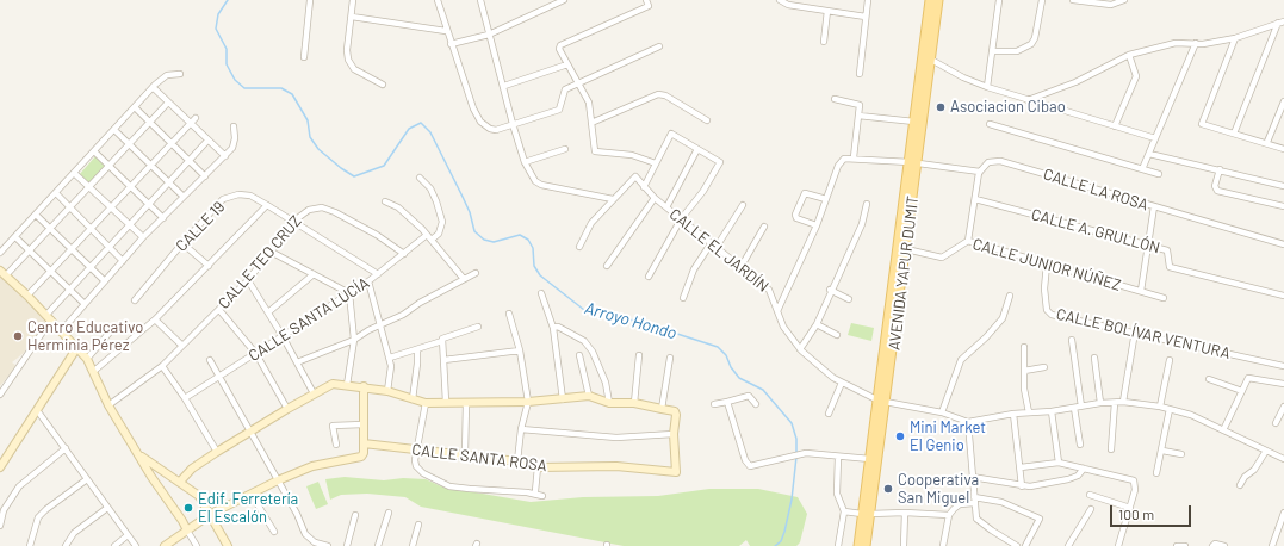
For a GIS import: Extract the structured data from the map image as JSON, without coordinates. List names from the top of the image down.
{
  "streets": {
    "main road": ["AVENIDA YAPUR DUMIT"],
    "street": [
      "CALLE LA ROSA",
      "CALLE 19",
      "CALLE A. GRULLÓN",
      "CALLE EL JARDÍN",
      "CALLE TEO CRUZ",
      "CALLE JUNIOR NÚÑEZ",
      "CALLE SANTA LUCÍA",
      "CALLE BOLÍVAR VENTURA",
      "CALLE SANTA ROSA"
    ]
  },
  "crossings": [
    ["CALLE 19", "CALLE TEO CRUZ"],
    ["CALLE 19", "CALLE SANTA LUCÍA"],
    ["CALLE EL JARDÍN", "AVENIDA YAPUR DUMIT"],
    ["CALLE TEO CRUZ", "CALLE SANTA LUCÍA"],
    ["CALLE JUNIOR NÚÑEZ", "AVENIDA YAPUR DUMIT"],
    ["CALLE JUNIOR NÚÑEZ", "CALLE BOLÍVAR VENTURA"]
  ],
  "water": ["Arroyo Hondo"],
  "places": [
    "Asociacion Cibao",
    "Centro Educativo Herminia Pérez",
    "Mini Market El Genio",
    "Cooperativa San Miguel",
    "Edif. Ferretería El Escalón"
  ],
  "scale_bar": "100 m"
}
